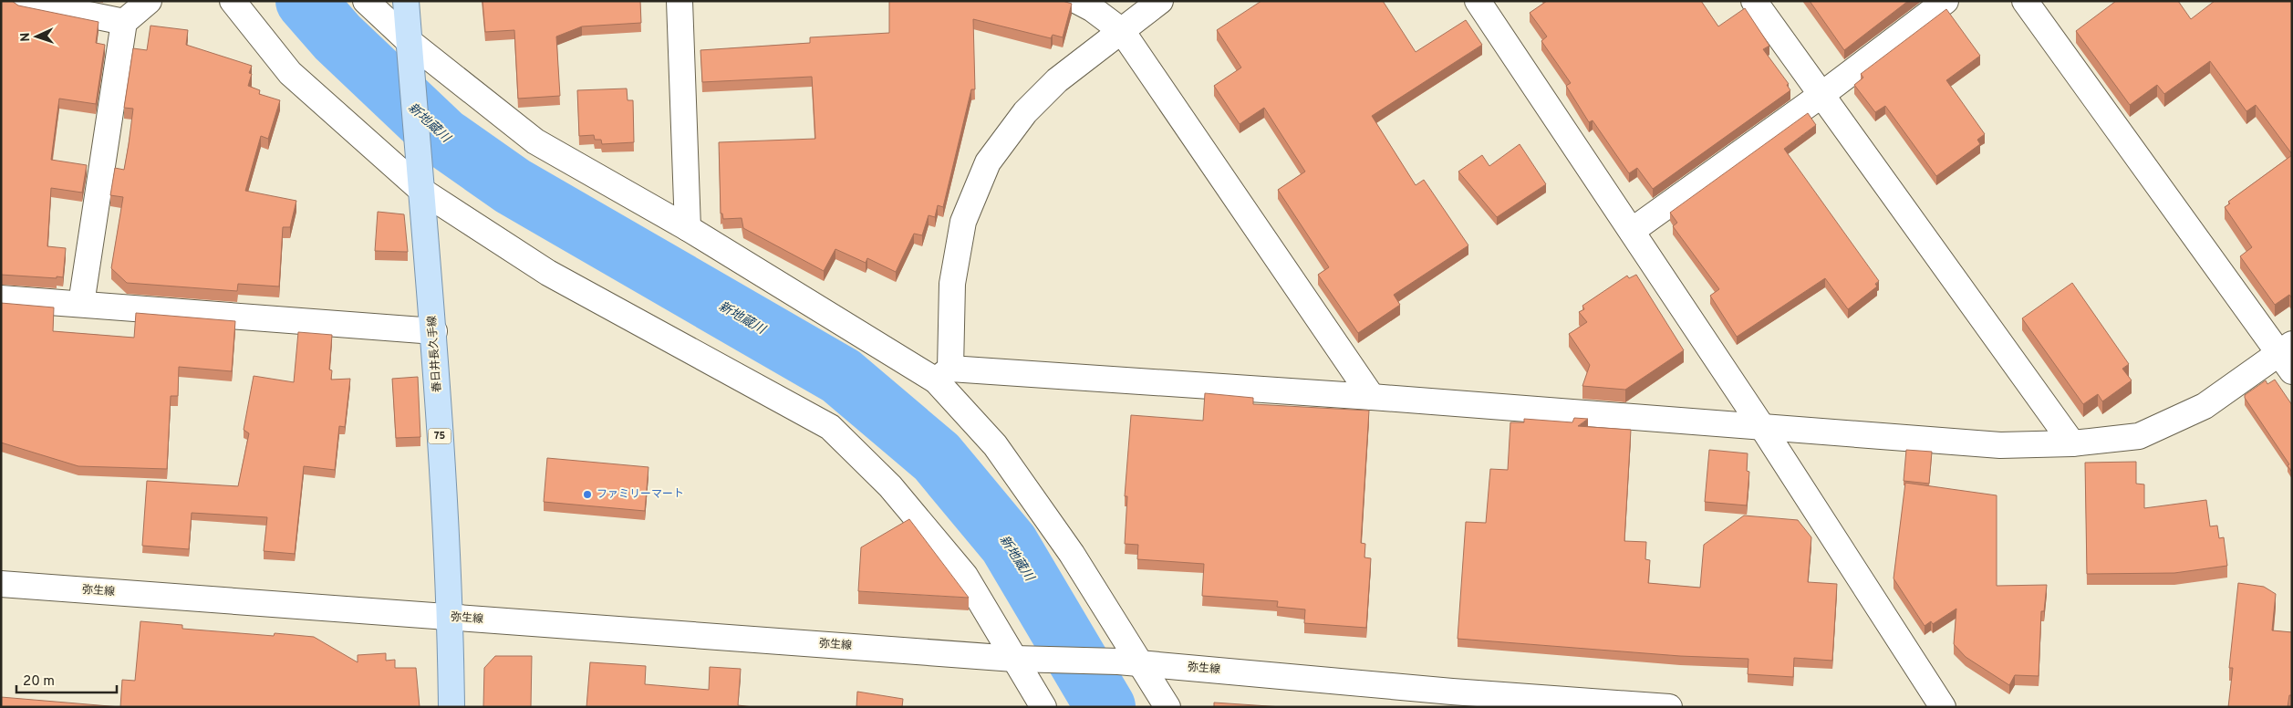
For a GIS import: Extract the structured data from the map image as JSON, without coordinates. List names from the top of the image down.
{
  "streets": {
    "main road": ["春日井長久手線", "75"],
    "street": ["弥生線"]
  },
  "crossings": [
    ["春日井長久手線", "弥生線"]
  ],
  "water": ["新地蔵川"],
  "places": ["ファミリーマート"],
  "scale_bar": "20 m",
  "north": "left"
}
